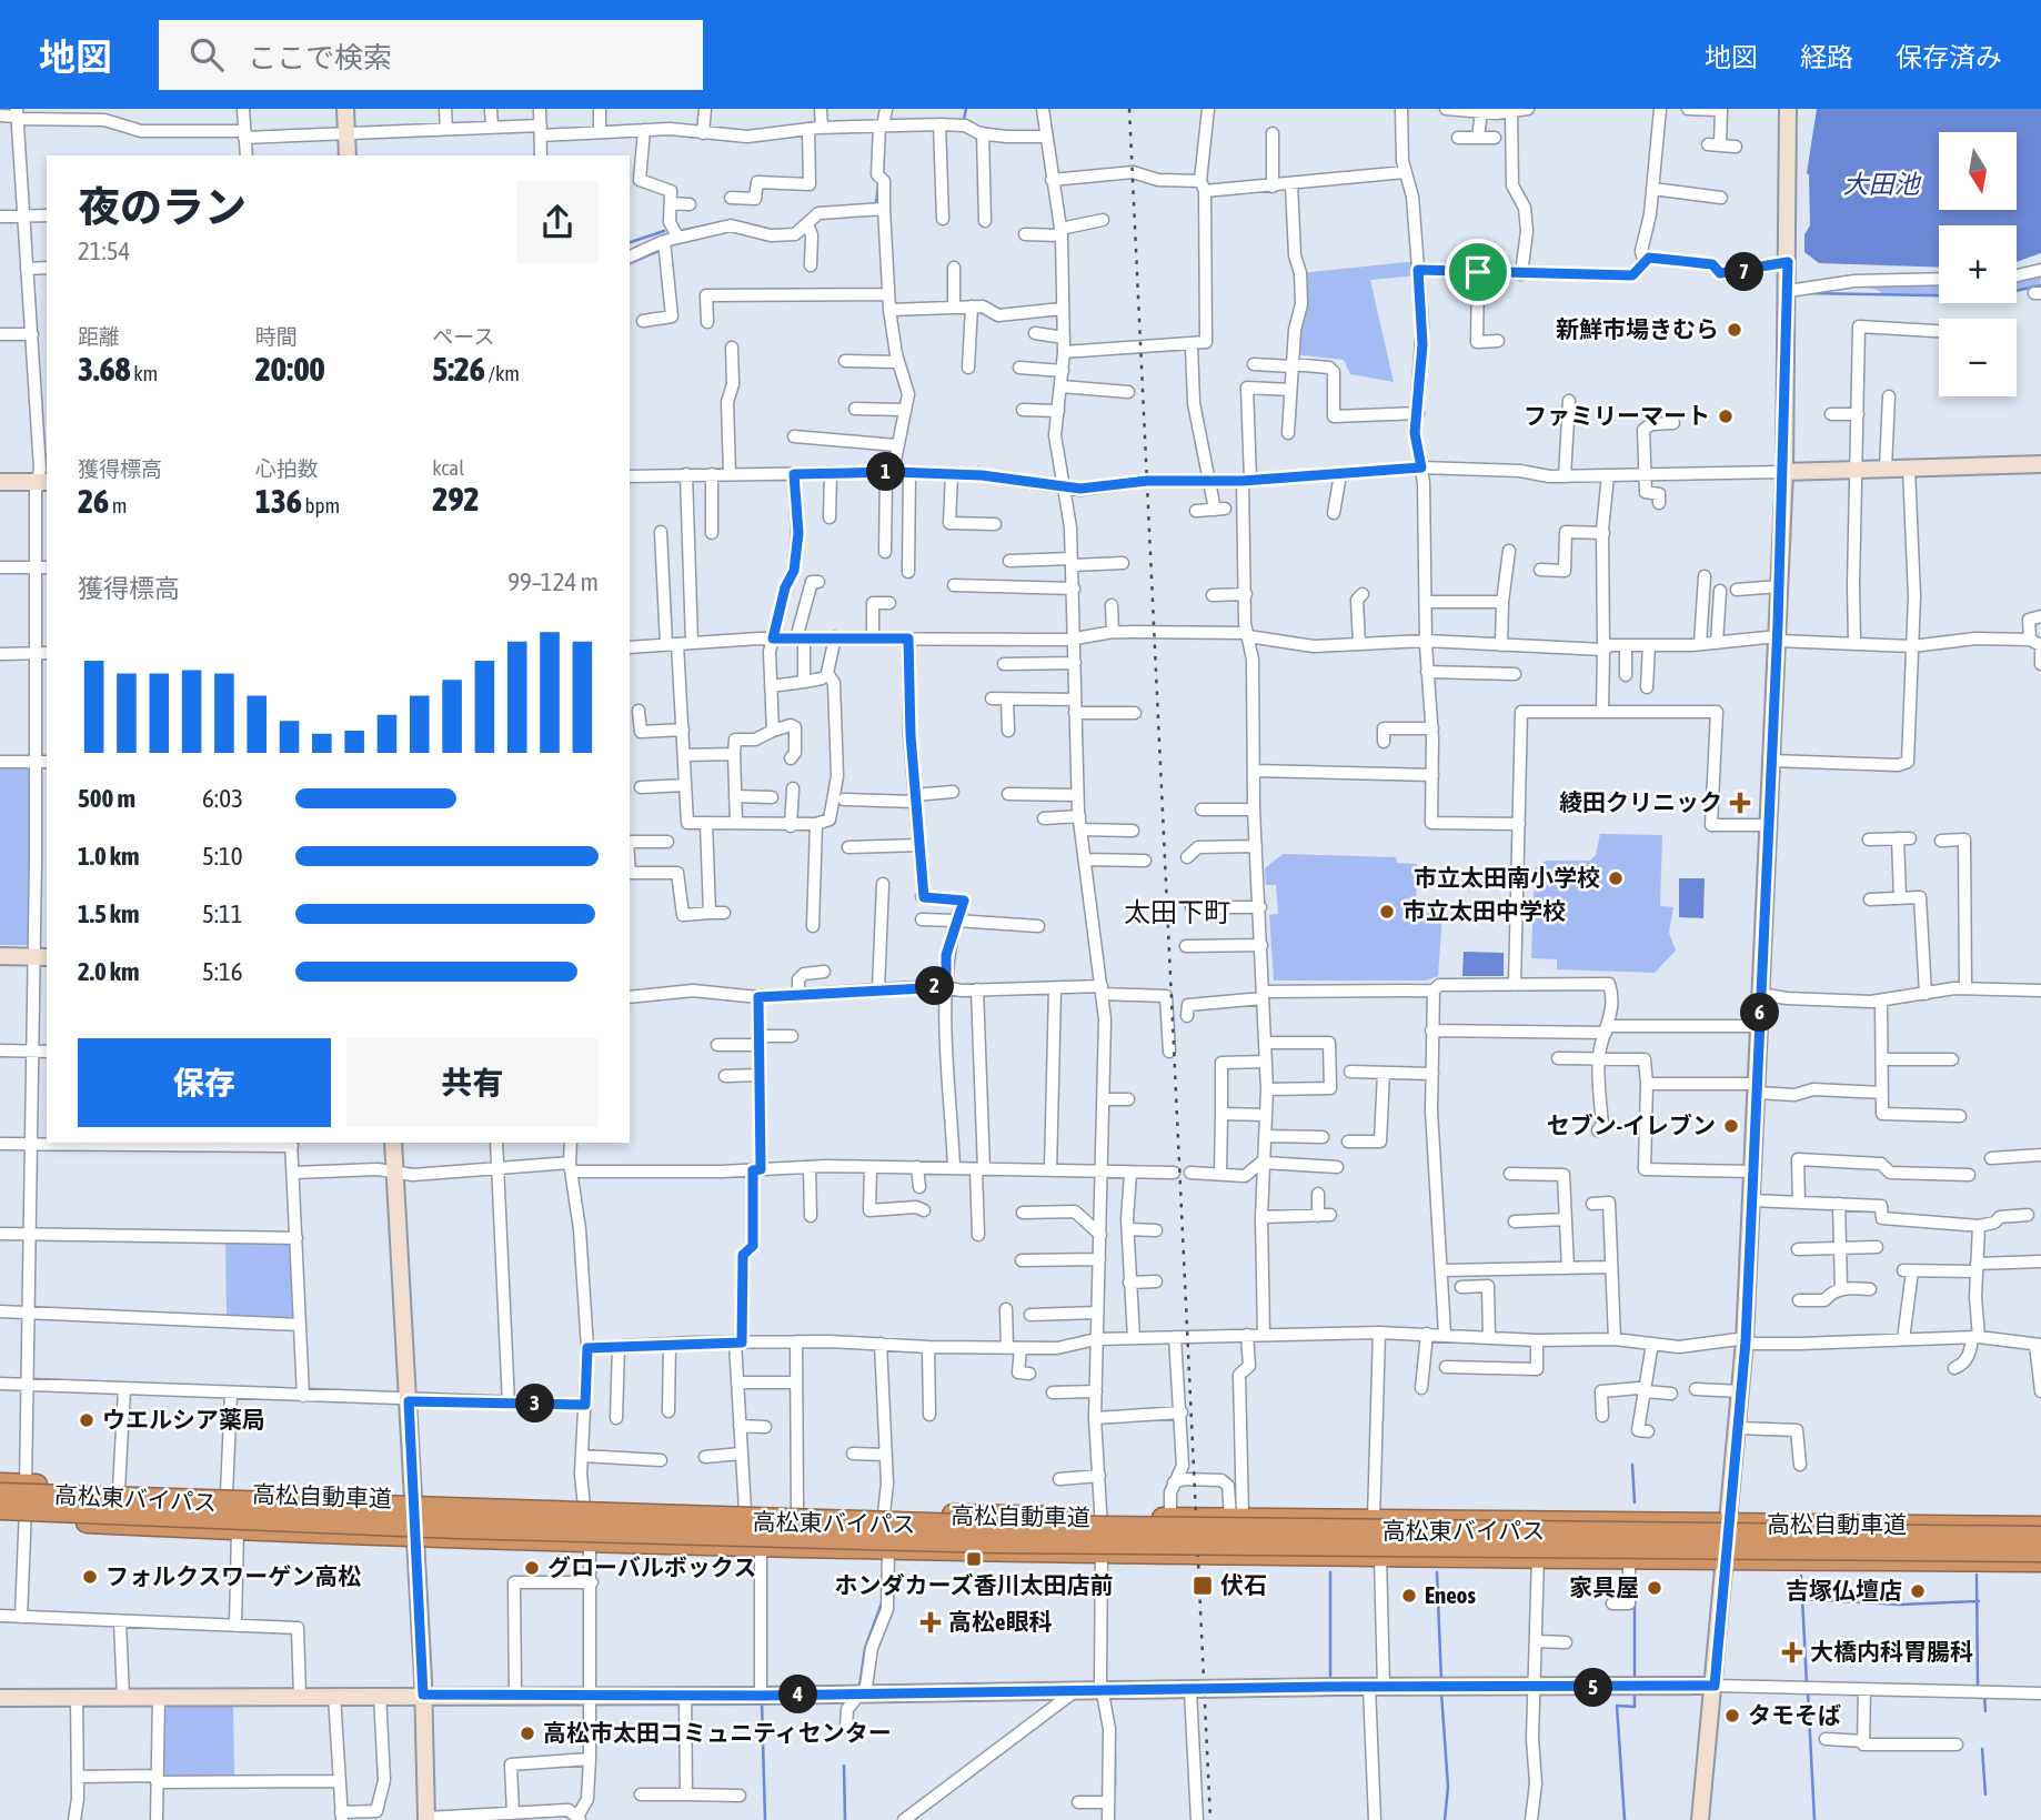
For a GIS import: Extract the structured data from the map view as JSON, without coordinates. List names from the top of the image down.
{
  "streets": {
    "highway": ["高松自動車道", "高松東バイパス"]
  },
  "districts": ["太田下町"],
  "water": ["大田池"],
  "places": {
    "other": [
      "新鮮市場きむら",
      "ファミリーマート",
      "市立太田南小学校",
      "市立太田中学校",
      "セブン-イレブン",
      "ウエルシア薬局",
      "グローバルボックス",
      "フォルクスワーゲン高松",
      "家具屋",
      "吉塚仏壇店",
      "Eneos",
      "タモそば",
      "高松市太田コミュニティセンター"
    ],
    "health": ["綾田クリニック", "高松e眼科", "大橋内科胃腸科"],
    "transit": ["ホンダカーズ香川太田店前", "伏石"]
  },
  "north": "bottom",
  "page": {
    "header": "地図",
    "search": "ここで検索",
    "nav": ["地図", "経路", "保存済み"],
    "map_buttons": ["+", "−"],
    "heading": ["夜のラン", "21:54"],
    "pins": [
      "7",
      "1",
      "2",
      "6",
      "3",
      "5",
      "4"
    ],
    "stats": [
      ["距離", "3.68 km"],
      ["時間", "20:00"],
      ["ペース", "5:26 /km"],
      ["獲得標高", "26 m"],
      ["心拍数", "136 bpm"],
      ["kcal", "292"]
    ],
    "chart": ["獲得標高", "99–124 m"],
    "list": [
      {
        "name": "500 m",
        "note": "6:03"
      },
      {
        "name": "1.0 km",
        "note": "5:10"
      },
      {
        "name": "1.5 km",
        "note": "5:11"
      },
      {
        "name": "2.0 km",
        "note": "5:16"
      }
    ],
    "buttons": ["保存", "共有"]
  }
}
